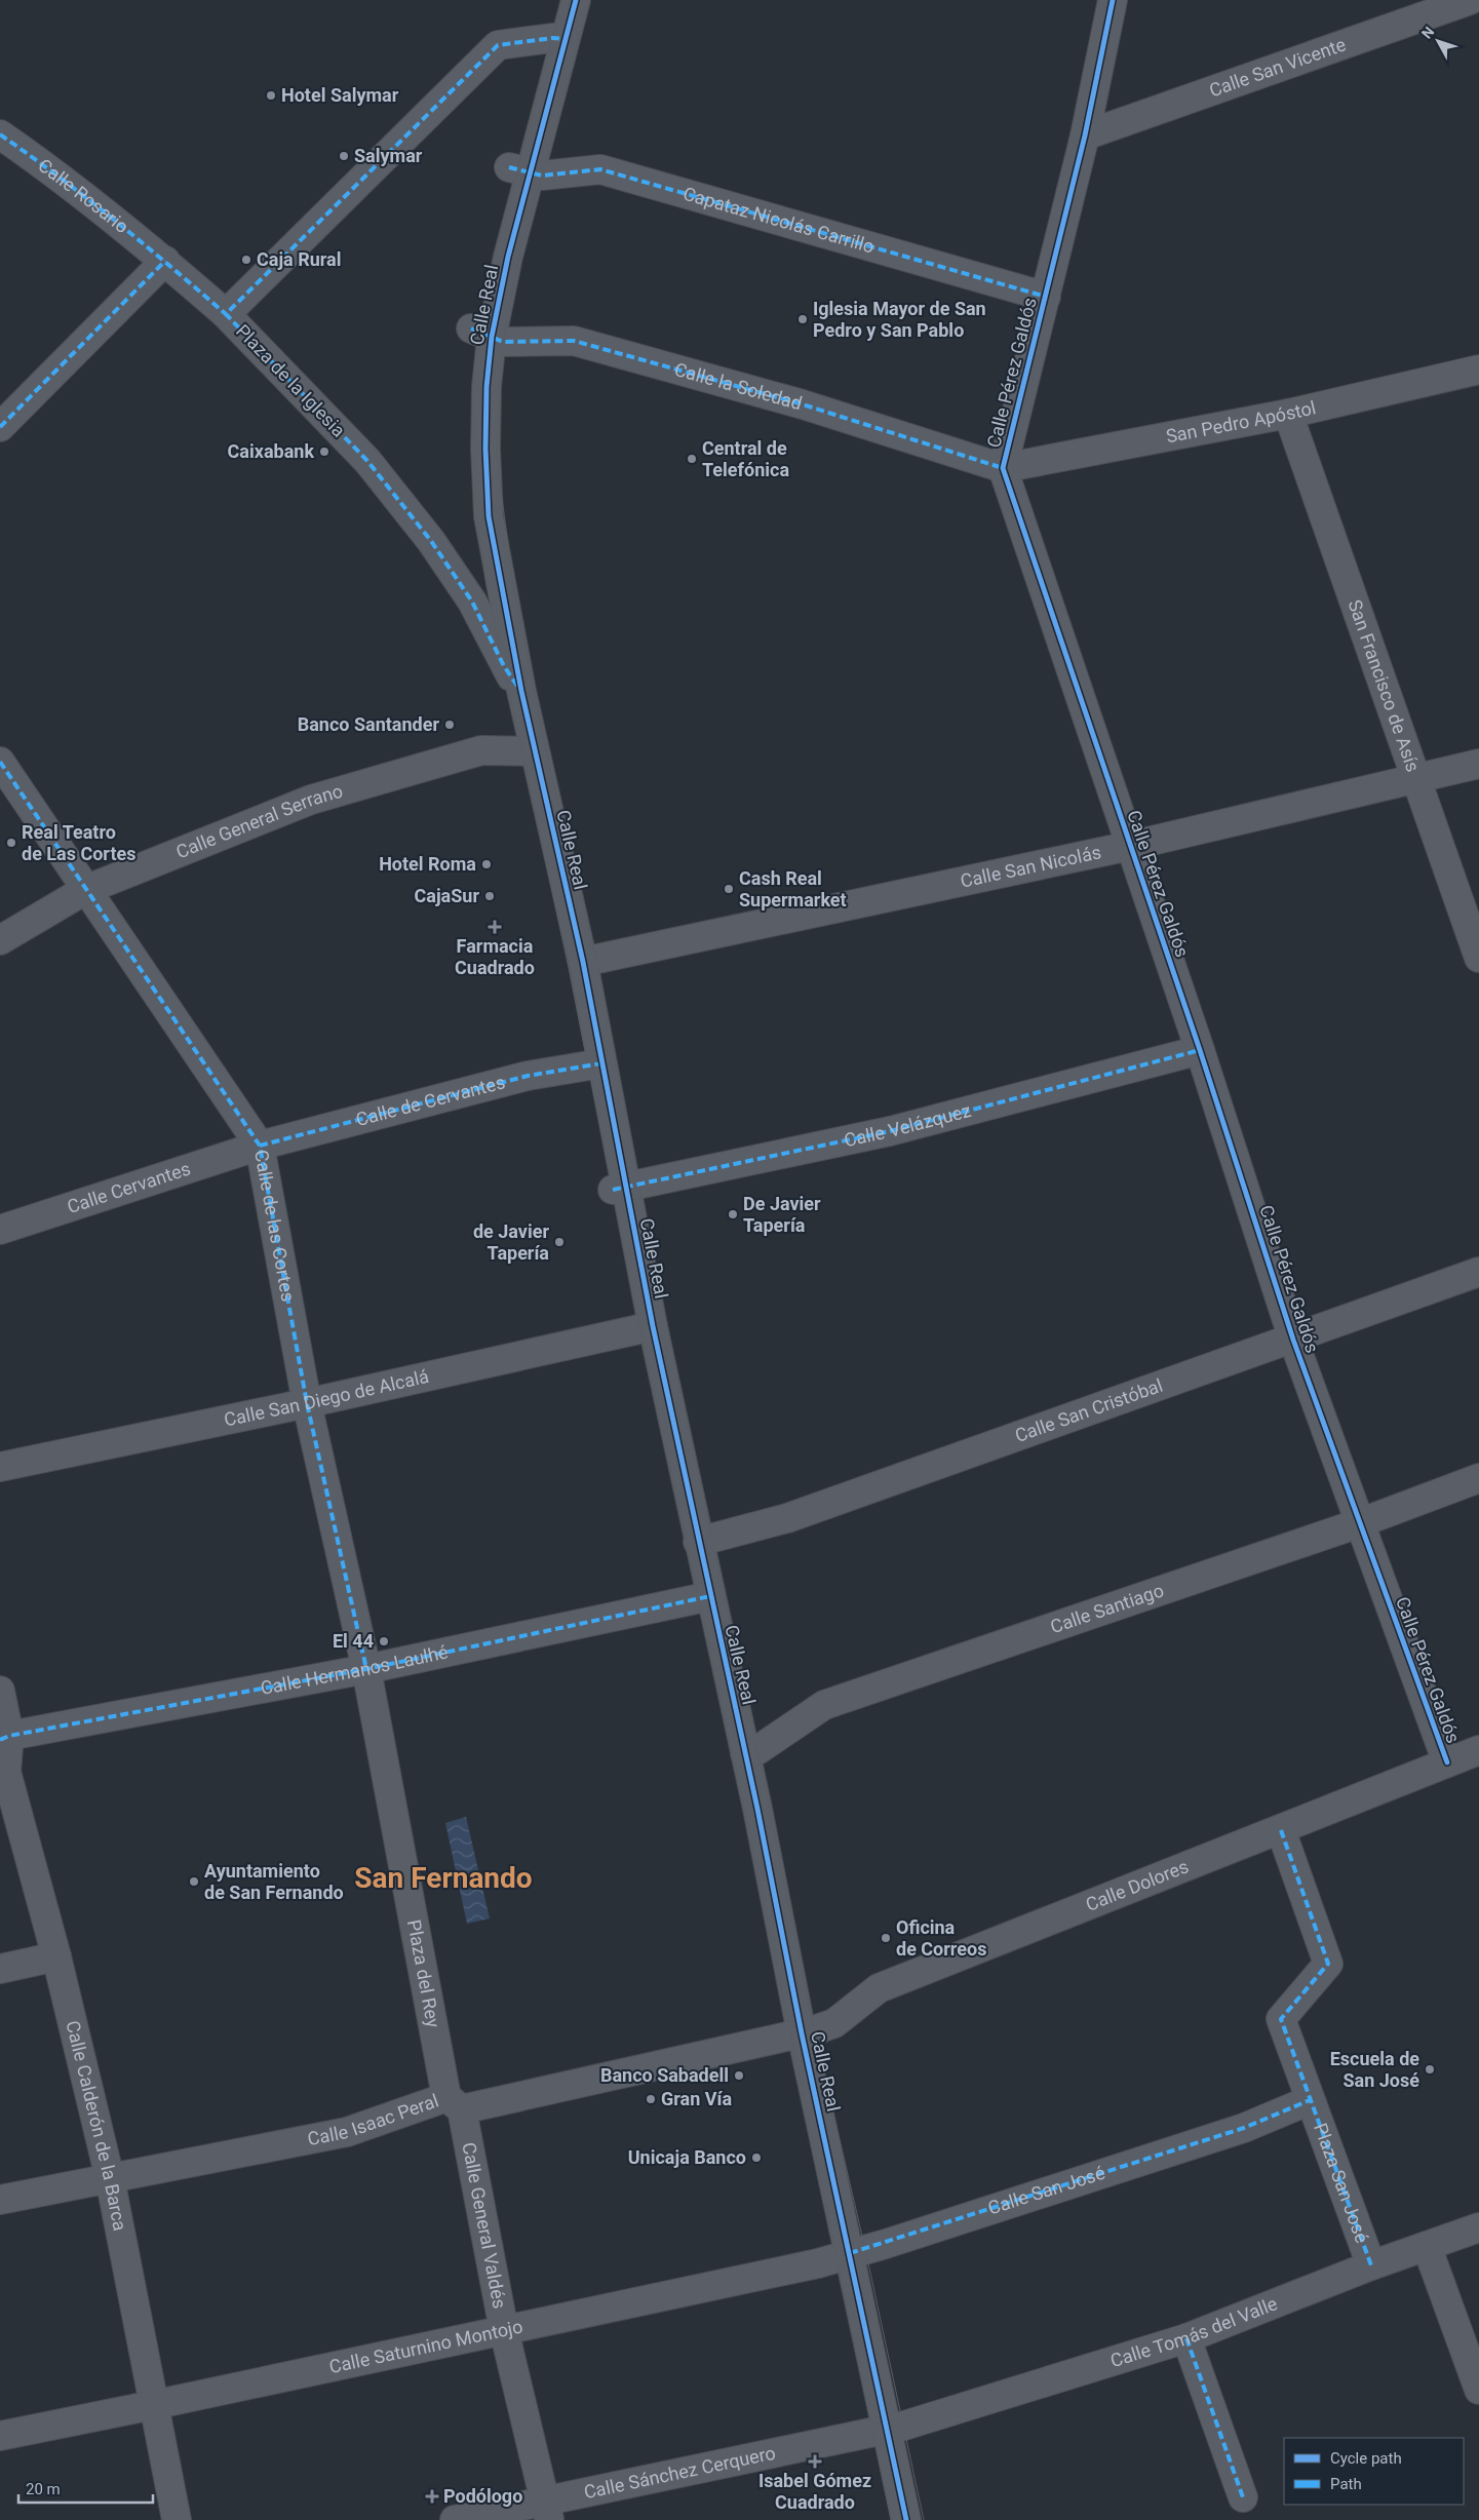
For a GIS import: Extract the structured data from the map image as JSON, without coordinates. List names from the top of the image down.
{
  "streets": {
    "street": [
      "Calle San Vicente",
      "Calle Rosario",
      "Capataz Nicolás Carrillo",
      "Calle Real",
      "Calle Pérez Galdós",
      "Plaza de la Iglesia",
      "Calle la Soledad",
      "San Pedro Apóstol",
      "San Francisco de Asís",
      "Calle General Serrano",
      "Calle San Nicolás",
      "Calle de Cervantes",
      "Calle Velázquez",
      "Calle Cervantes",
      "Calle de las Cortes",
      "Calle San Diego de Alcalá",
      "Calle San Cristóbal",
      "Calle Santiago",
      "Calle Hermanos Laulhé",
      "Calle Dolores",
      "Plaza del Rey",
      "Calle Isaac Peral",
      "Calle Calderón de la Barca",
      "Plaza San José",
      "Calle San José",
      "Calle General Valdés",
      "Calle Tomás del Valle",
      "Calle Saturnino Montojo",
      "Calle Sánchez Cerquero"
    ]
  },
  "crossings": [
    ["Calle San Vicente", "Calle Pérez Galdós"],
    ["Calle Rosario", "Plaza de la Iglesia"],
    ["Capataz Nicolás Carrillo", "Calle Real"],
    ["Capataz Nicolás Carrillo", "Calle Pérez Galdós"],
    ["Calle Real", "Plaza de la Iglesia"],
    ["Calle Real", "Calle la Soledad"],
    ["Calle Real", "Calle General Serrano"],
    ["Calle Real", "Calle San Nicolás"],
    ["Calle Real", "Calle de Cervantes"],
    ["Calle Real", "Calle Velázquez"],
    ["Calle Real", "Calle San Diego de Alcalá"],
    ["Calle Real", "Calle San Cristóbal"],
    ["Calle Real", "Calle Santiago"],
    ["Calle Real", "Calle Hermanos Laulhé"],
    ["Calle Real", "Calle Dolores"],
    ["Calle Real", "Calle Isaac Peral"],
    ["Calle Real", "Calle San José"],
    ["Calle Real", "Calle Tomás del Valle"],
    ["Calle Real", "Calle Saturnino Montojo"],
    ["Calle Real", "Calle Sánchez Cerquero"],
    ["Calle Pérez Galdós", "Calle la Soledad"],
    ["Calle Pérez Galdós", "San Pedro Apóstol"],
    ["Calle Pérez Galdós", "Calle San Nicolás"],
    ["Calle Pérez Galdós", "Calle Velázquez"],
    ["Calle Pérez Galdós", "Calle San Cristóbal"],
    ["Calle Pérez Galdós", "Calle Santiago"],
    ["Calle Pérez Galdós", "Calle Dolores"],
    ["Calle la Soledad", "San Pedro Apóstol"],
    ["San Pedro Apóstol", "San Francisco de Asís"],
    ["San Francisco de Asís", "Calle San Nicolás"],
    ["Calle General Serrano", "Calle de las Cortes"],
    ["Calle de Cervantes", "Calle Cervantes"],
    ["Calle de Cervantes", "Calle de las Cortes"],
    ["Calle Cervantes", "Calle de las Cortes"],
    ["Calle de las Cortes", "Calle San Diego de Alcalá"],
    ["Calle de las Cortes", "Calle Hermanos Laulhé"],
    ["Calle de las Cortes", "Plaza del Rey"],
    ["Calle Hermanos Laulhé", "Plaza del Rey"],
    ["Calle Hermanos Laulhé", "Calle Calderón de la Barca"],
    ["Calle Dolores", "Calle Isaac Peral"],
    ["Calle Dolores", "Plaza San José"],
    ["Plaza del Rey", "Calle Isaac Peral"],
    ["Plaza del Rey", "Calle General Valdés"],
    ["Calle Isaac Peral", "Calle Calderón de la Barca"],
    ["Calle Isaac Peral", "Calle General Valdés"],
    ["Calle Calderón de la Barca", "Calle Saturnino Montojo"],
    ["Plaza San José", "Calle San José"],
    ["Plaza San José", "Calle Tomás del Valle"],
    ["Calle San José", "Calle Saturnino Montojo"],
    ["Calle General Valdés", "Calle Saturnino Montojo"],
    ["Calle General Valdés", "Calle Sánchez Cerquero"],
    ["Calle Tomás del Valle", "Calle Sánchez Cerquero"]
  ],
  "districts": ["San Fernando"],
  "places": {
    "other": [
      "Hotel Salymar",
      "Salymar",
      "Caja Rural",
      "Iglesia Mayor de San Pedro y San Pablo",
      "Caixabank",
      "Central de Telefónica",
      "Banco Santander",
      "Real Teatro de Las Cortes",
      "Hotel Roma",
      "Cash Real Supermarket",
      "CajaSur",
      "De Javier Tapería",
      "de Javier Tapería",
      "El 44",
      "Ayuntamiento de San Fernando",
      "Oficina de Correos",
      "Escuela de San José",
      "Banco Sabadell",
      "Gran Vía",
      "Unicaja Banco"
    ],
    "health": ["Farmacia Cuadrado", "Isabel Gómez Cuadrado", "Podólogo"]
  },
  "legend": ["Cycle path", "Path"],
  "scale_bar": "20 m",
  "north": "top left"
}
